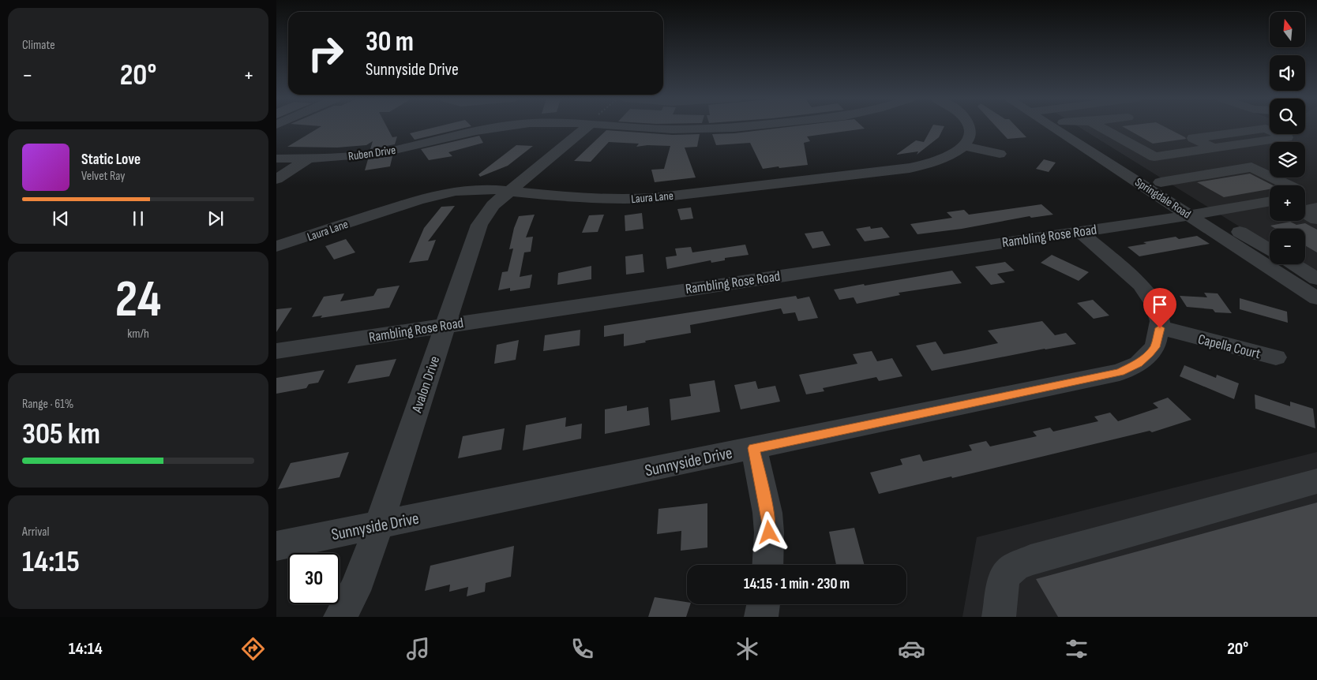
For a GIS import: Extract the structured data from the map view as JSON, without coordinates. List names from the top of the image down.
{
  "streets": {
    "street": [
      "Ruben Drive",
      "Laura Lane",
      "Springdale Road",
      "Rambling Rose Road",
      "Capella Court",
      "Avalon Drive",
      "Sunnyside Drive"
    ]
  },
  "crossings": [
    ["Laura Lane", "Avalon Drive"],
    ["Springdale Road", "Rambling Rose Road"],
    ["Rambling Rose Road", "Avalon Drive"],
    ["Rambling Rose Road", "Sunnyside Drive"],
    ["Capella Court", "Sunnyside Drive"],
    ["Avalon Drive", "Sunnyside Drive"]
  ],
  "north": "top",
  "page": {
    "tile": [
      "Climate",
      ["24", "km/h"],
      ["Range · 61%", "305 km"],
      ["Arrival", "14:15"]
    ],
    "map_buttons": ["+", "−"],
    "turn": ["30 m", "Sunnyside Drive"],
    "heat": ["−", "20°", "+"],
    "song": ["Static Love", "Velvet Ray"],
    "limit": "30",
    "trip": "14:15 · 1 min · 230 m",
    "tabs": ["14:14", "20°"]
  }
}
